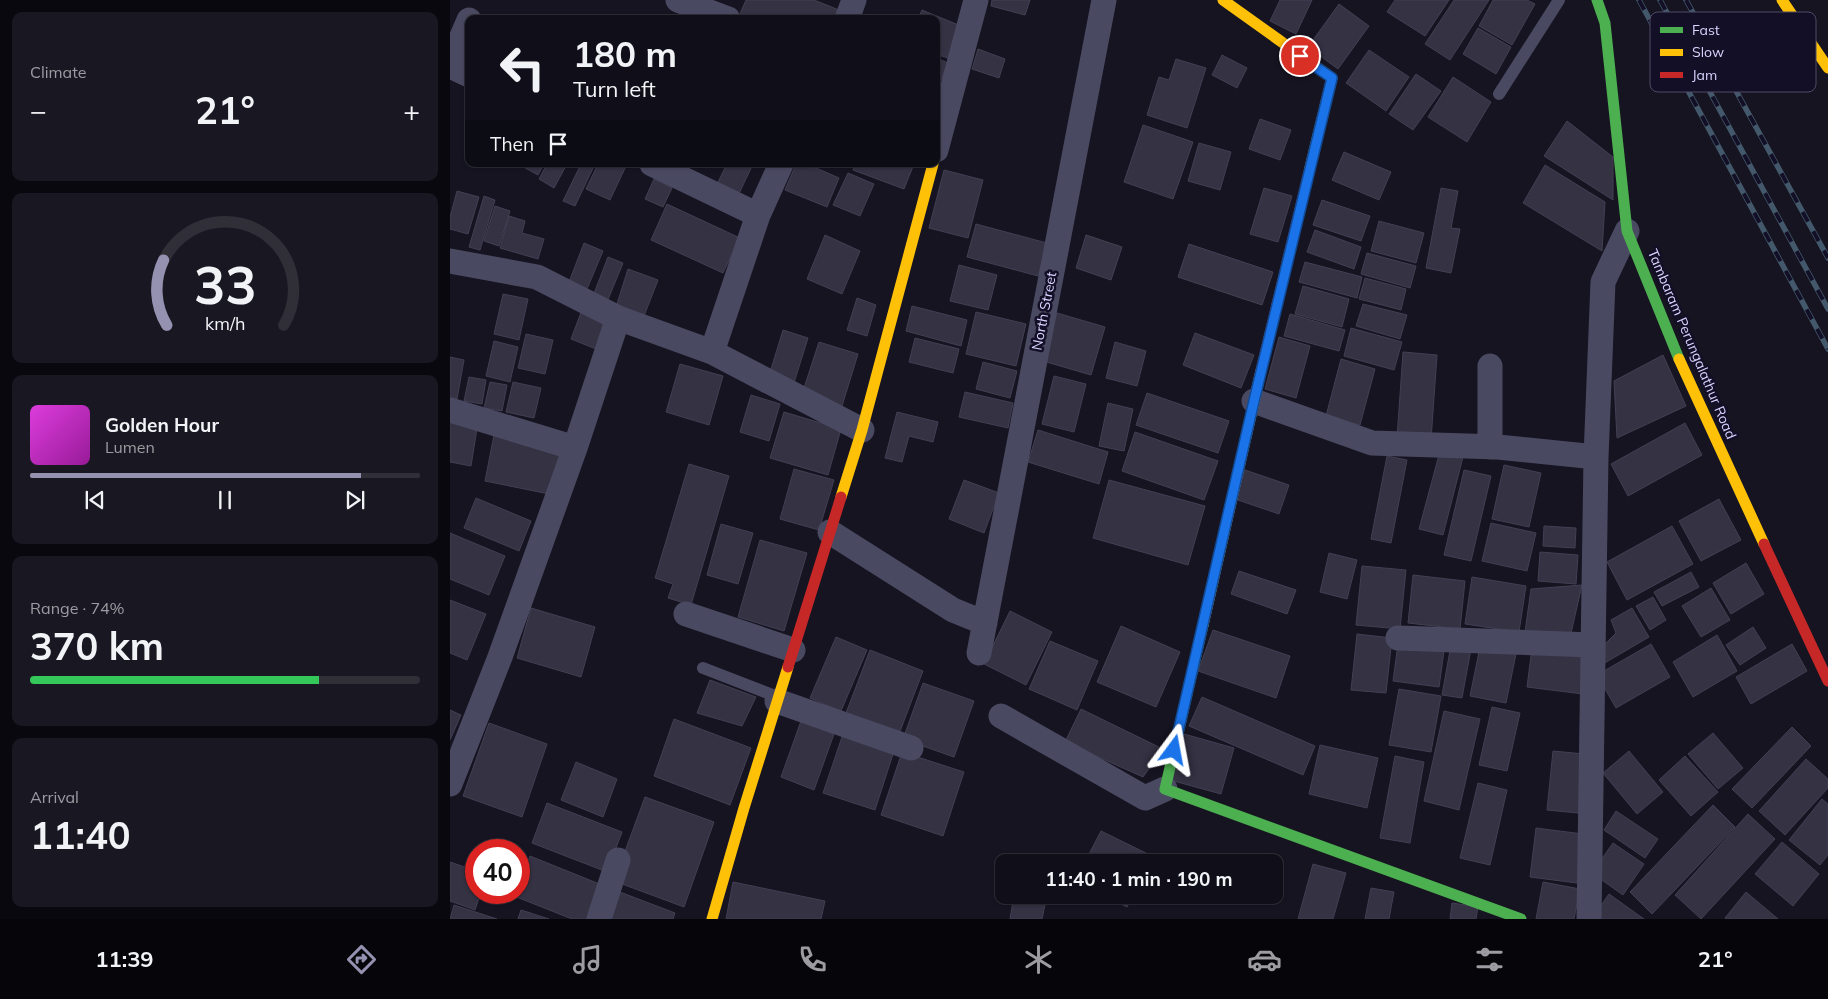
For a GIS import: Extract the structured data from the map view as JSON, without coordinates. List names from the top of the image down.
{
  "streets": {
    "street": ["North Street", "Tambaram Perungalathur Road"]
  },
  "legend": ["Fast", "Slow", "Jam"],
  "page": {
    "tile": [
      "Climate",
      ["Range · 74%", "370 km"],
      ["Arrival", "11:40"]
    ],
    "turn": ["180 m", "Turn left"],
    "heat": ["−", "21°", "+"],
    "then": "Then",
    "song": ["Golden Hour", "Lumen"],
    "limit": "40",
    "trip": "11:40 · 1 min · 190 m",
    "tabs": ["11:39", "21°"],
    "gauge": ["33", "km/h"]
  }
}
